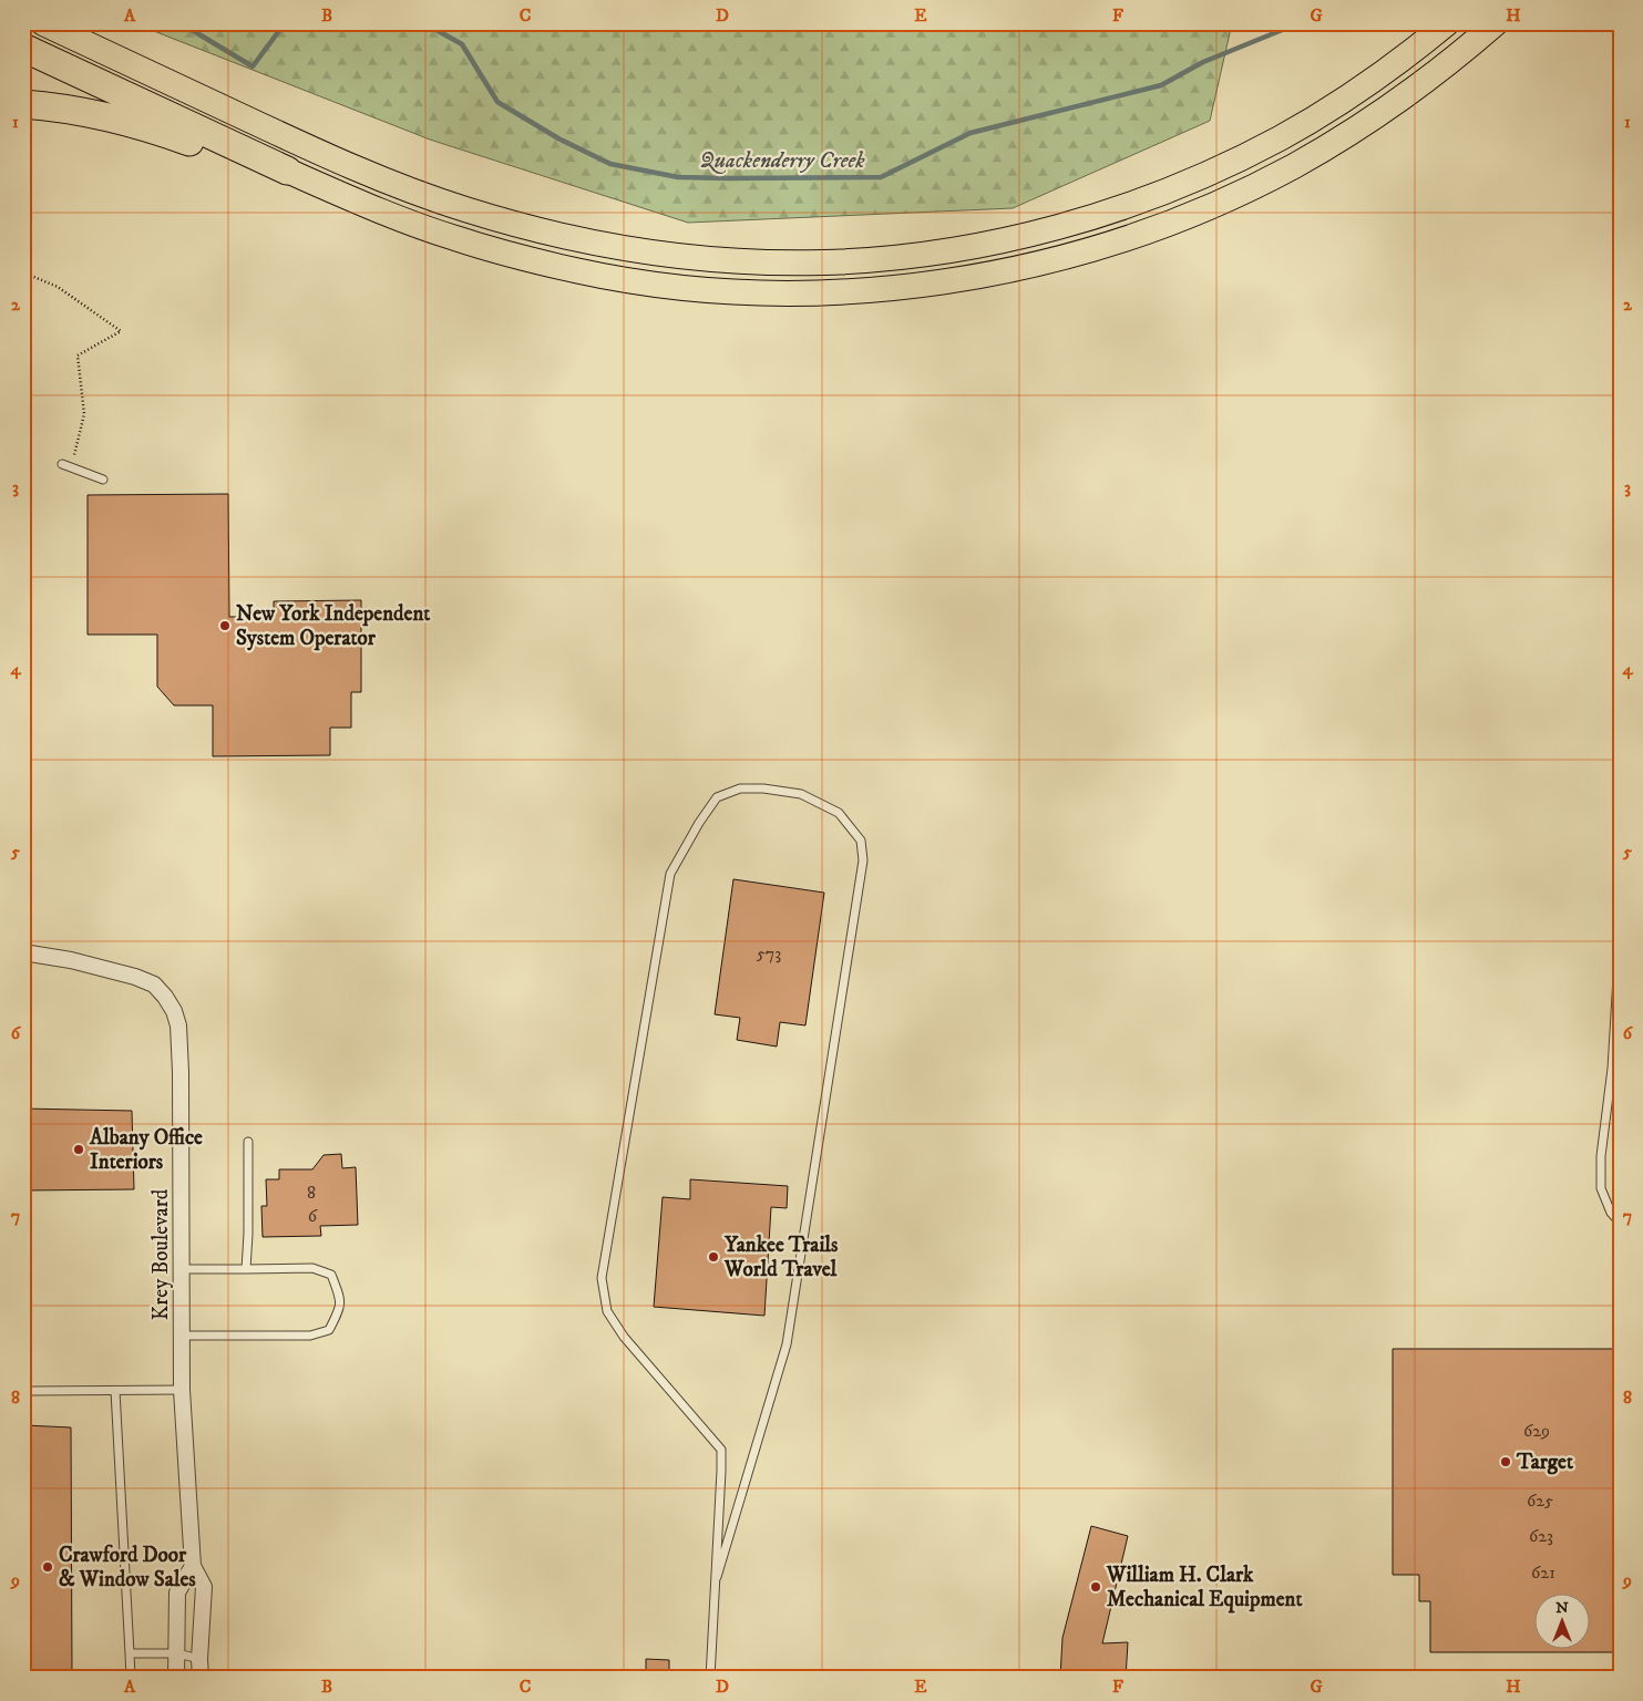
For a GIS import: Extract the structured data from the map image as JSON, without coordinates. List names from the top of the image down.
{
  "streets": {
    "street": ["Krey Boulevard"]
  },
  "water": ["Quackenderry Creek"],
  "places": [
    "New York Independent System Operator",
    "Albany Office Interiors",
    "Yankee Trails World Travel",
    "Target",
    "Crawford Door & Window Sales",
    "William H. Clark Mechanical Equipment"
  ],
  "house_numbers": [
    "573",
    "8",
    "6",
    "629",
    "625",
    "623",
    "621"
  ],
  "north": "top",
  "grid": {
    "columns": [
      "A",
      "B",
      "C",
      "D",
      "E",
      "F",
      "G",
      "H"
    ],
    "rows": [
      "1",
      "2",
      "3",
      "4",
      "5",
      "6",
      "7",
      "8",
      "9"
    ]
  }
}
